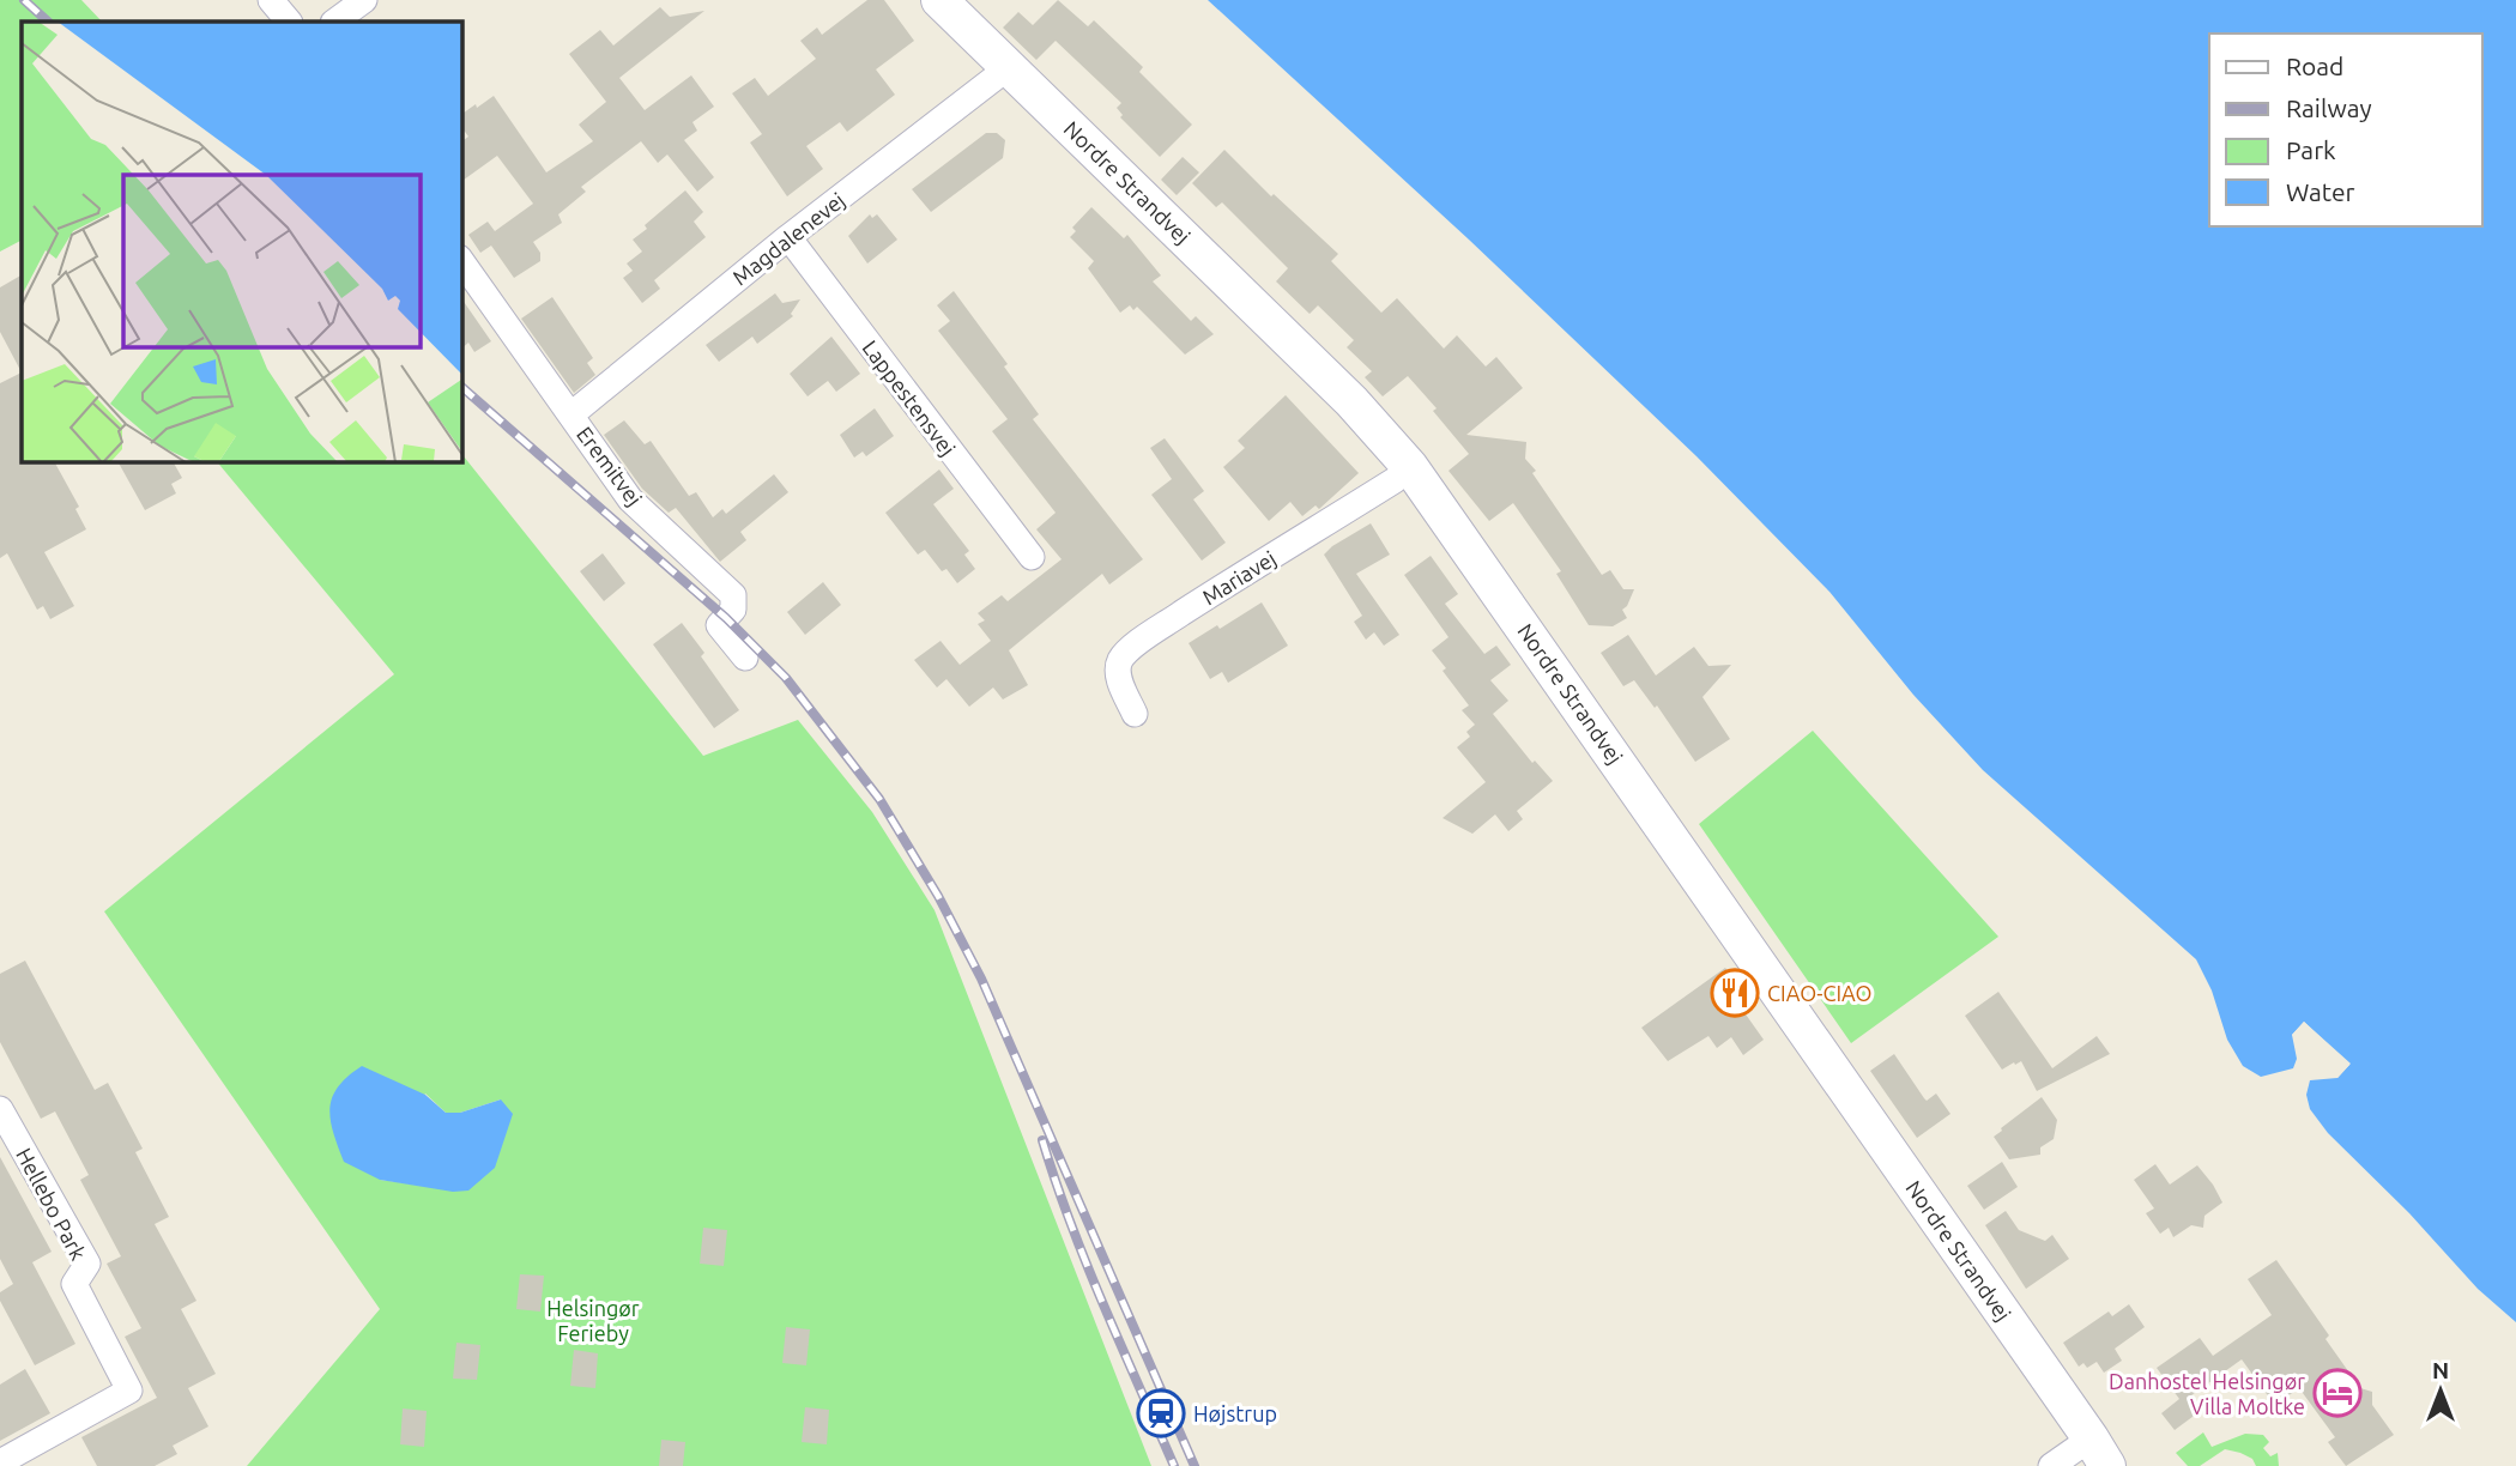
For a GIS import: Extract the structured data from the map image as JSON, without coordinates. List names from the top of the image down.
{
  "streets": {
    "main road": ["Nordre Strandvej"],
    "street": [
      "Magdalenevej",
      "Lappestensvej",
      "Eremitvej",
      "Mariavej",
      "Hellebo Park"
    ]
  },
  "crossings": [
    ["Nordre Strandvej", "Magdalenevej"],
    ["Nordre Strandvej", "Mariavej"],
    ["Magdalenevej", "Lappestensvej"],
    ["Magdalenevej", "Eremitvej"]
  ],
  "parks": ["Helsingør Ferieby"],
  "places": {
    "restaurant": ["CIAO-CIAO"],
    "hotel": ["Danhostel Helsingør Villa Moltke"],
    "station": ["Højstrup"]
  },
  "legend": [
    "Road",
    "Railway",
    "Park",
    "Water"
  ],
  "north": "top"
}
